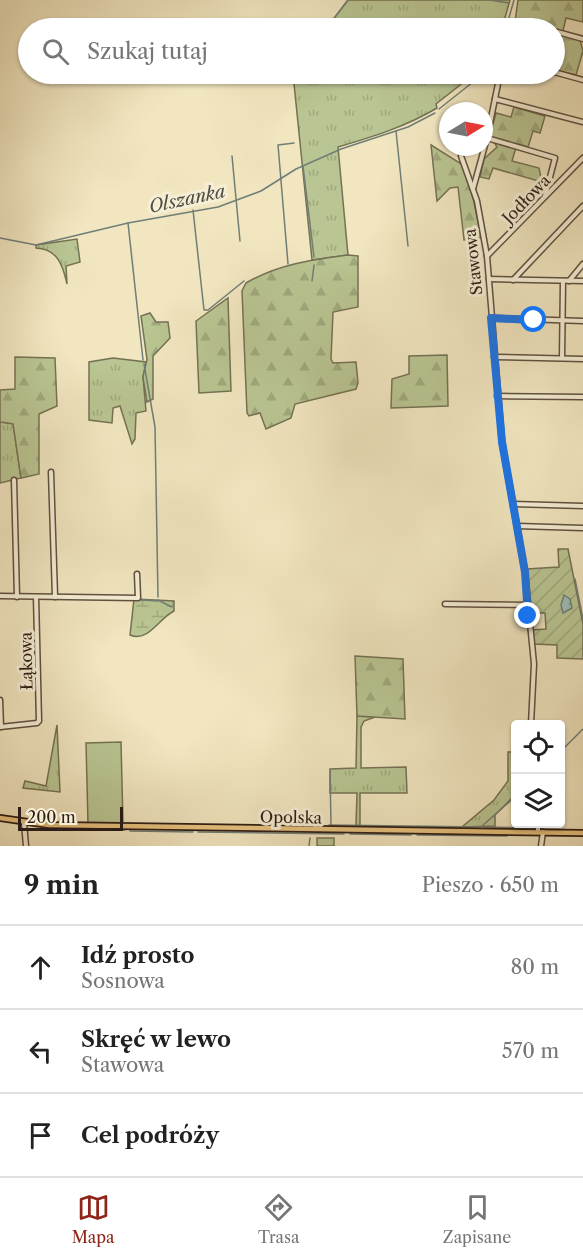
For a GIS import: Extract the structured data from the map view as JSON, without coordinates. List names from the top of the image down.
{
  "streets": {
    "main road": ["Opolska"],
    "street": ["Jodłowa", "Stawowa", "Łąkowa"]
  },
  "crossings": [
    ["Jodłowa", "Stawowa"]
  ],
  "water": ["Olszanka"],
  "scale_bar": "200 m",
  "north": "right",
  "page": {
    "search": "Szukaj tutaj",
    "scale": "200 m",
    "heading": ["9 min", "Pieszo · 650 m"],
    "list": [
      ["Idź prosto", "Sosnowa", "80 m"],
      ["Skręć w lewo", "Stawowa", "570 m"],
      "Cel podróży"
    ],
    "nav": ["Mapa", "Trasa", "Zapisane"]
  }
}
